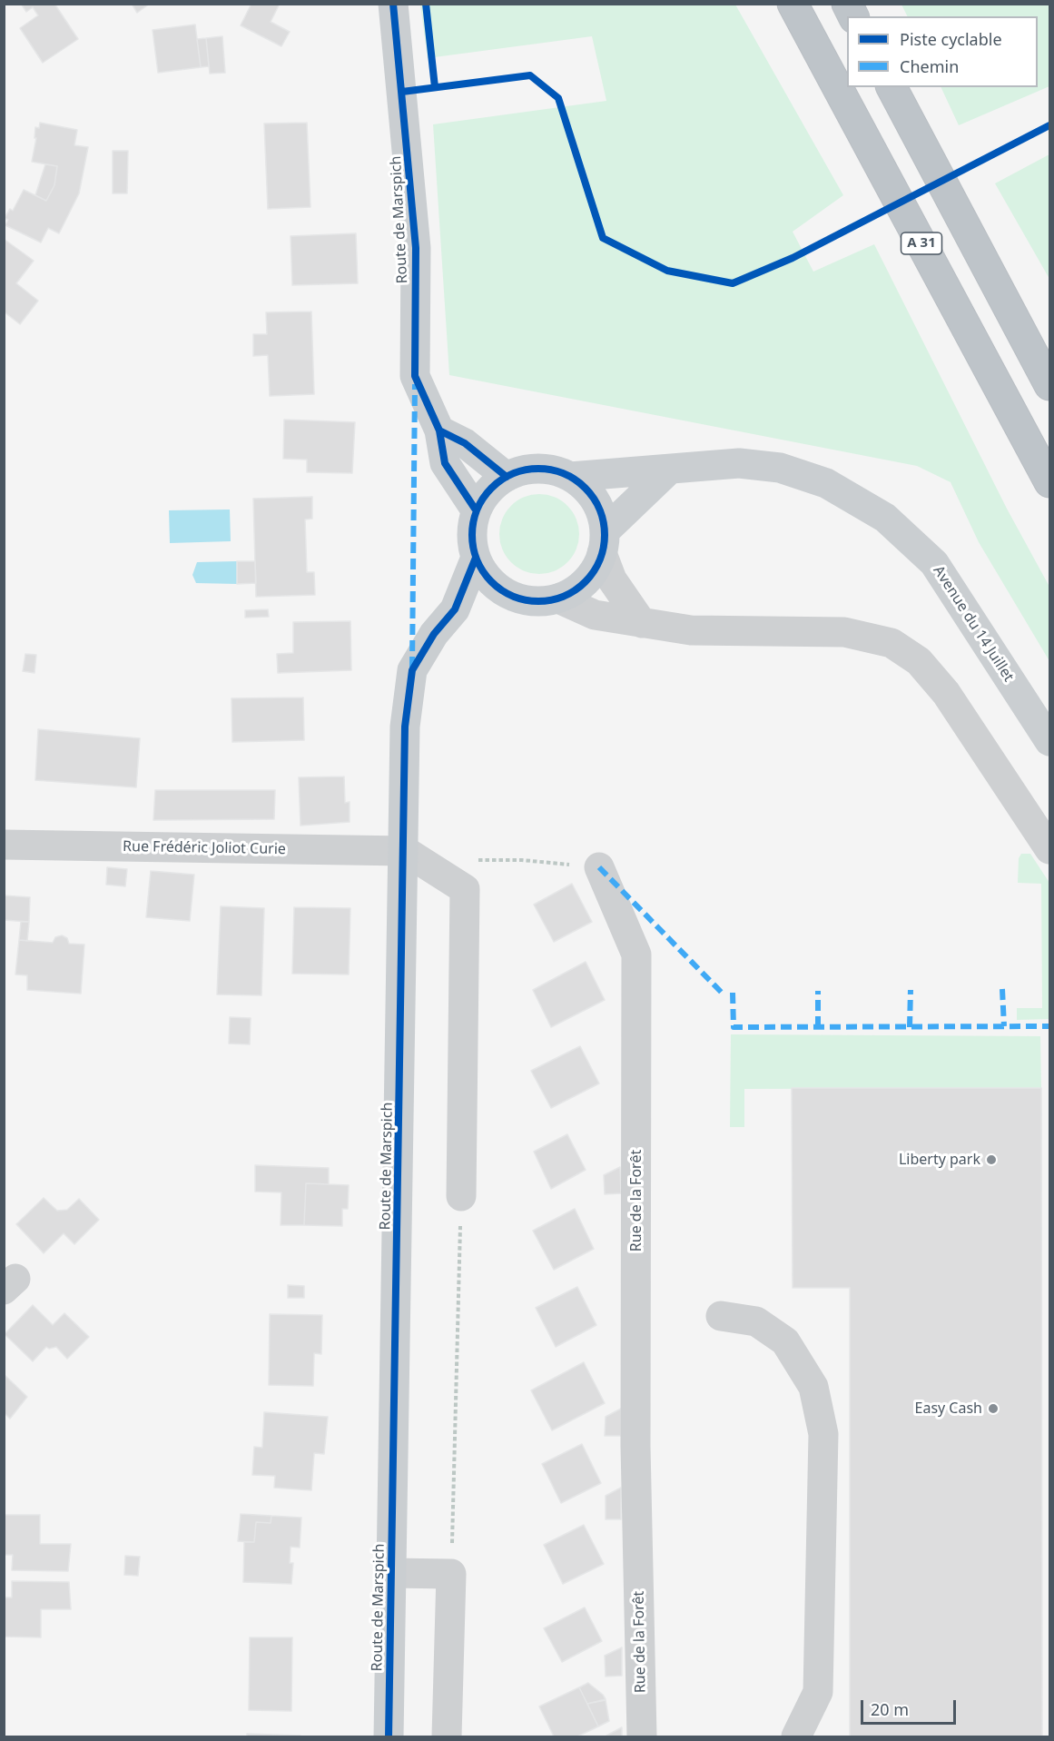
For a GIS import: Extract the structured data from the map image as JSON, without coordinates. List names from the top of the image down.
{
  "streets": {
    "highway": ["A 31"],
    "main road": ["Route de Marspich", "Avenue du 14 Juillet"],
    "street": ["Rue Frédéric Joliot Curie", "Rue de la Forêt"]
  },
  "crossings": [
    ["Route de Marspich", "Avenue du 14 Juillet"],
    ["Route de Marspich", "Rue Frédéric Joliot Curie"]
  ],
  "places": ["Liberty park", "Easy Cash"],
  "legend": ["Piste cyclable", "Chemin"],
  "scale_bar": "20 m"
}
